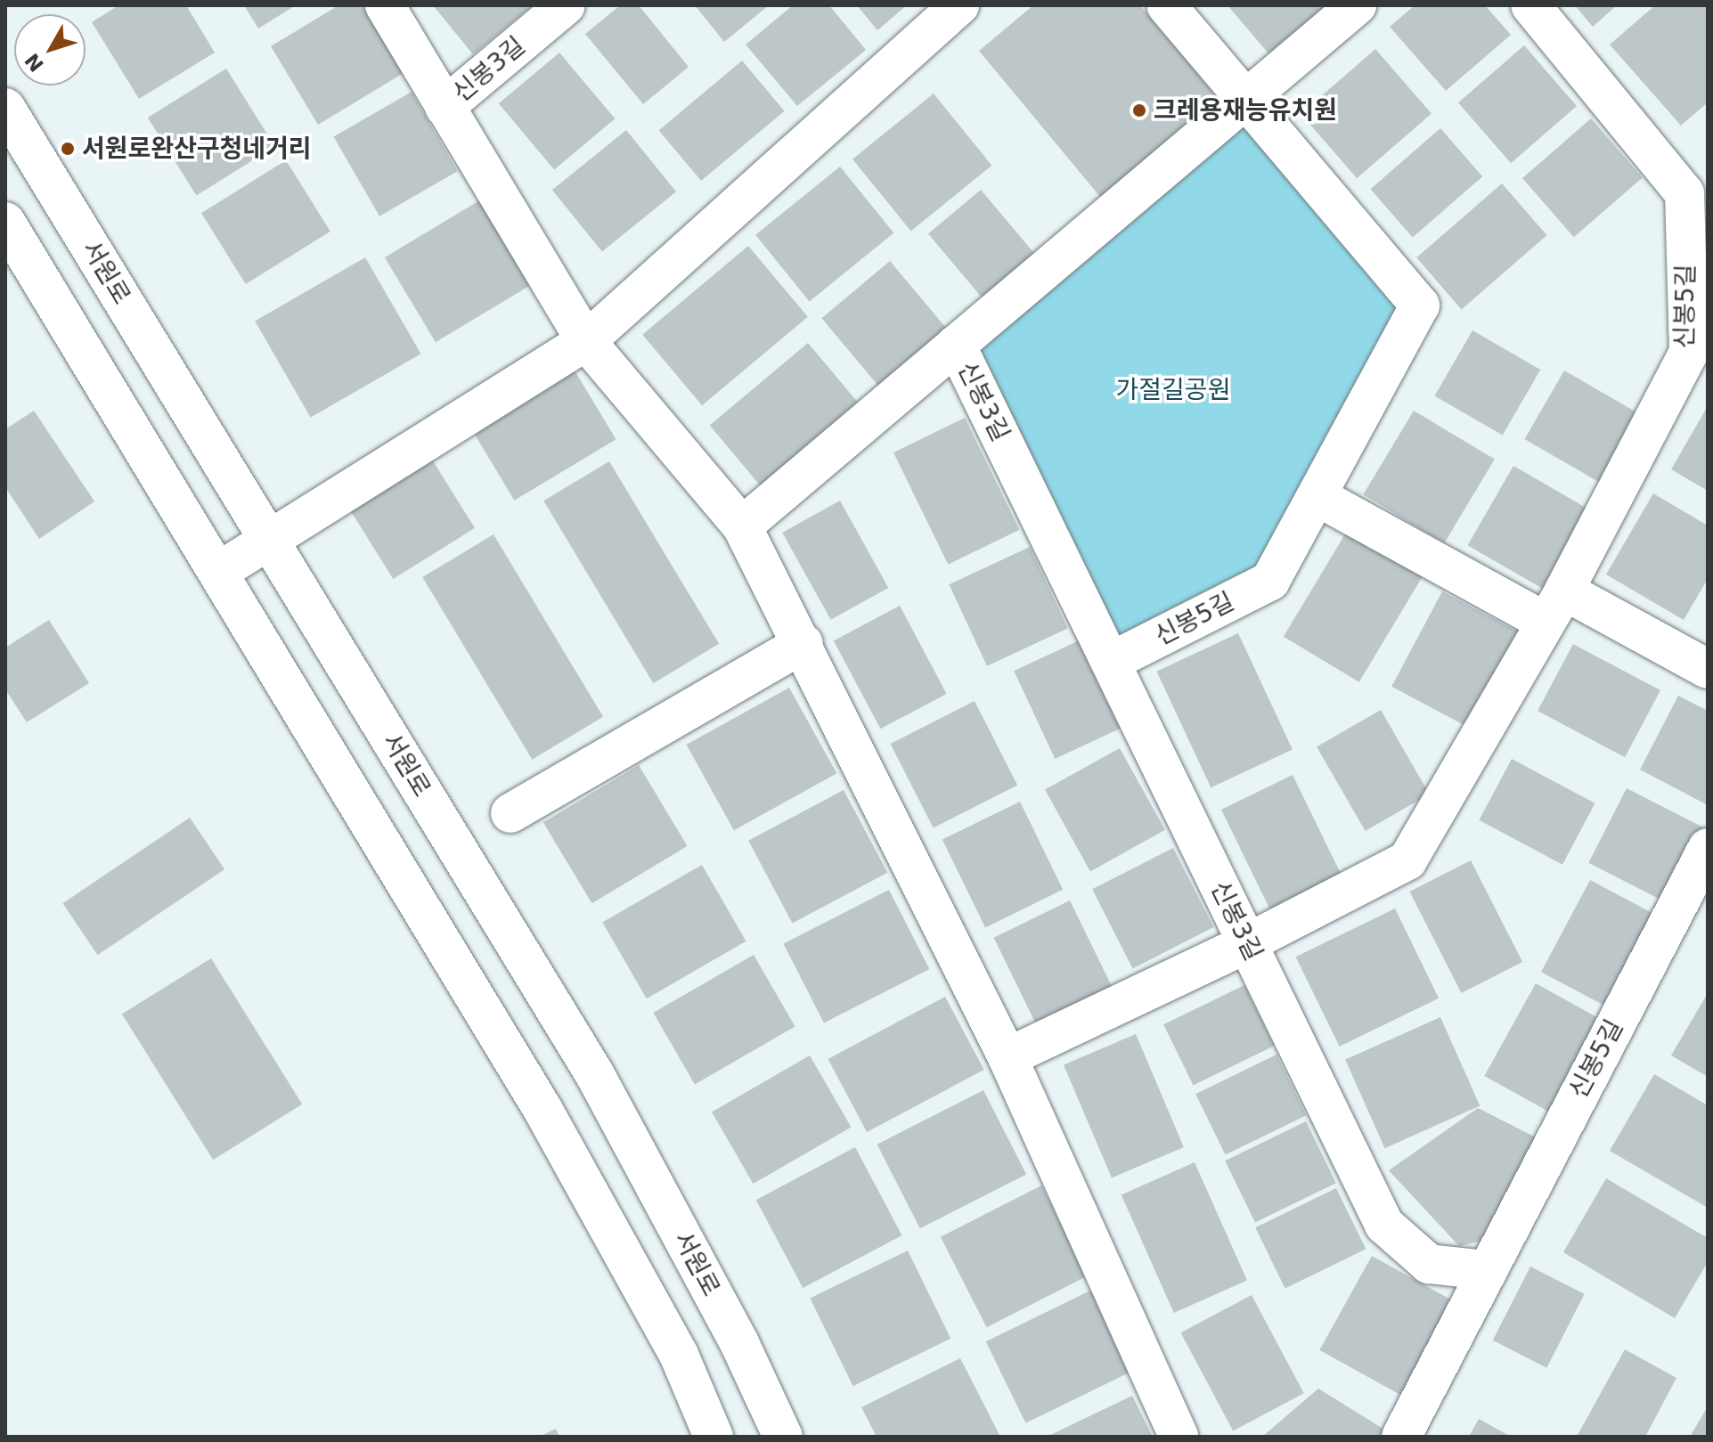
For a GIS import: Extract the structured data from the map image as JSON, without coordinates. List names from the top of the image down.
{
  "streets": {
    "street": ["신봉3길", "서원로", "신봉5길"]
  },
  "crossings": [
    ["신봉3길", "신봉5길"]
  ],
  "parks": ["가절길공원"],
  "places": ["크레용재능유치원", "서원로완산구청네거리"],
  "north": "bottom left"
}
